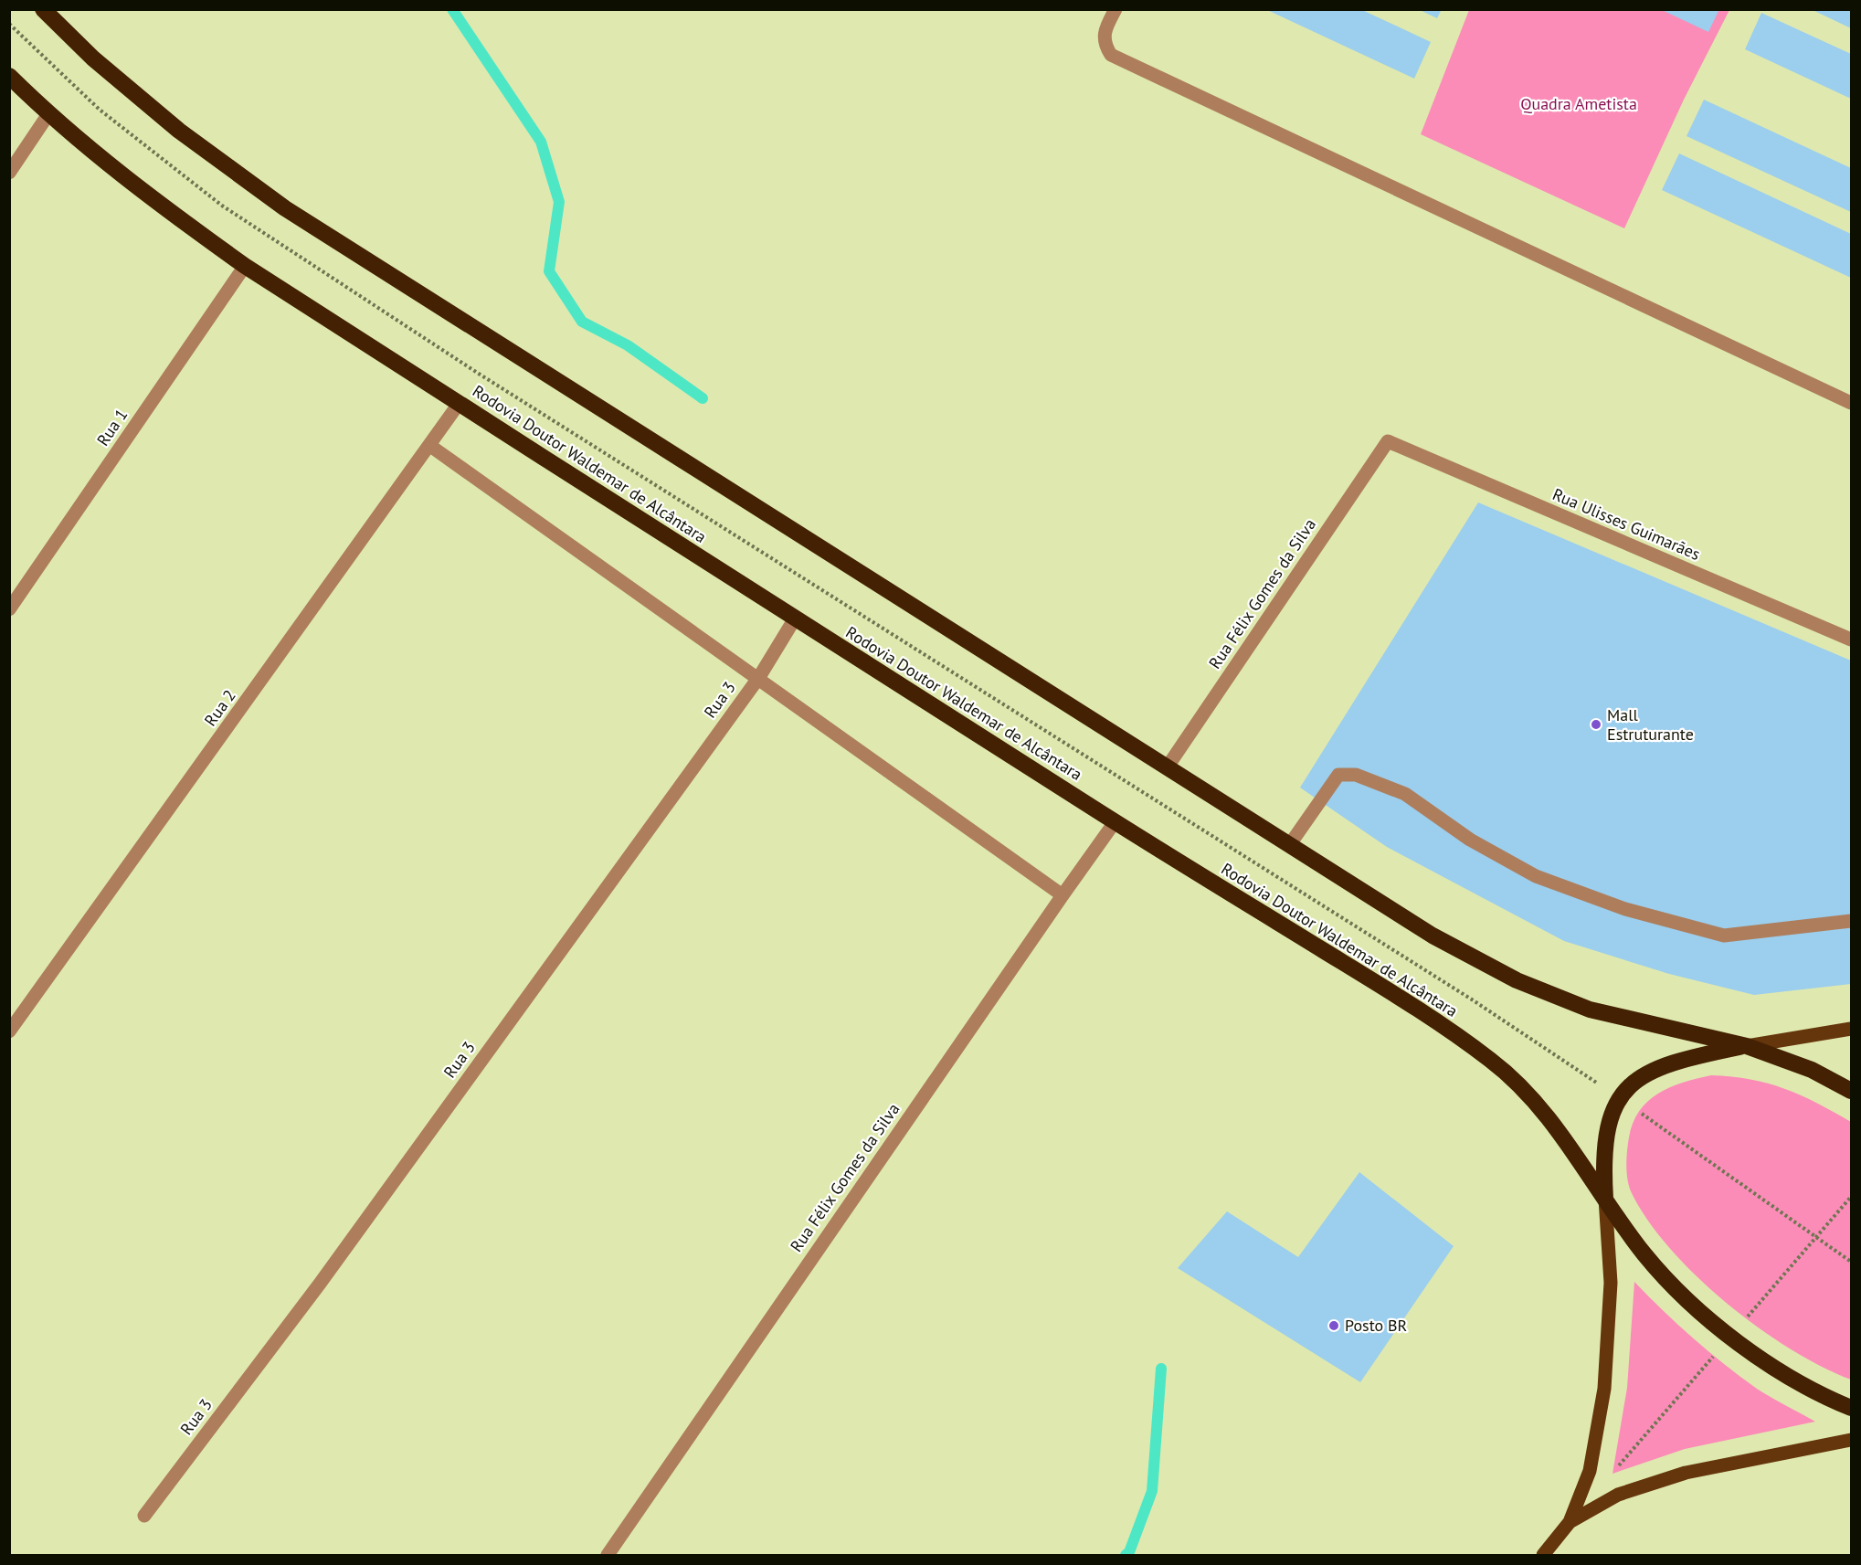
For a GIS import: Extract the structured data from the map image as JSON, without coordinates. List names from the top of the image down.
{
  "streets": {
    "highway": ["Rodovia Doutor Waldemar de Alcântara"],
    "street": [
      "Rua 1",
      "Rua Ulisses Guimarães",
      "Rua Félix Gomes da Silva",
      "Rua 3",
      "Rua 2"
    ]
  },
  "crossings": [
    ["Rua 1", "Rodovia Doutor Waldemar de Alcântara"],
    ["Rodovia Doutor Waldemar de Alcântara", "Rua Félix Gomes da Silva"],
    ["Rodovia Doutor Waldemar de Alcântara", "Rua 3"],
    ["Rodovia Doutor Waldemar de Alcântara", "Rua 2"],
    ["Rua Ulisses Guimarães", "Rua Félix Gomes da Silva"]
  ],
  "parks": ["Quadra Ametista"],
  "places": ["Mall Estruturante", "Posto BR"]
}
